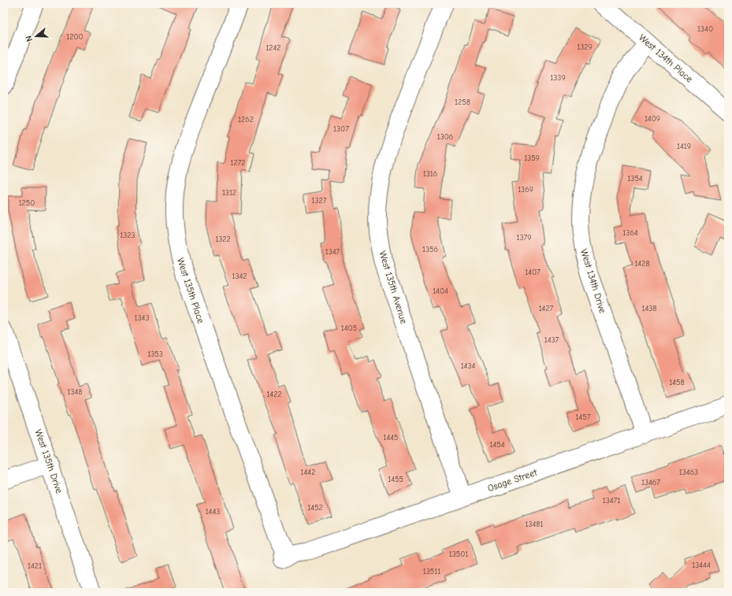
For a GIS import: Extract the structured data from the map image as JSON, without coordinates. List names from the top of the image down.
{
  "streets": {
    "street": [
      "West 134th Place",
      "West 134th Drive",
      "West 135th Avenue",
      "West 135th Place",
      "West 135th Drive",
      "Osage Street"
    ]
  },
  "crossings": [
    ["West 134th Place", "West 134th Drive"],
    ["West 134th Drive", "Osage Street"],
    ["West 135th Avenue", "Osage Street"],
    ["West 135th Place", "Osage Street"]
  ],
  "house_numbers": [
    "1340",
    "1200",
    "1329",
    "1242",
    "1339",
    "1258",
    "1409",
    "1262",
    "1307",
    "1306",
    "1419",
    "1359",
    "1272",
    "1316",
    "1354",
    "1369",
    "1312",
    "1327",
    "1250",
    "1364",
    "1323",
    "1379",
    "1322",
    "1356",
    "1347",
    "1428",
    "1407",
    "1342",
    "1404",
    "1427",
    "1438",
    "1343",
    "1405",
    "1437",
    "1353",
    "1434",
    "1458",
    "1348",
    "1422",
    "1457",
    "1445",
    "1454",
    "1442",
    "13463",
    "1455",
    "13467",
    "13471",
    "1452",
    "1443",
    "13481",
    "13501",
    "13444",
    "1421",
    "13511"
  ],
  "north": "left"
}
